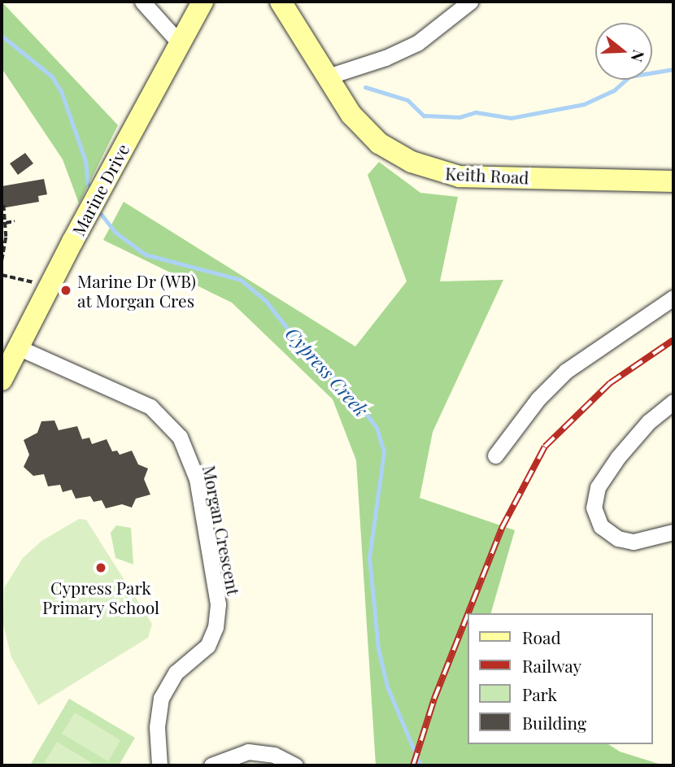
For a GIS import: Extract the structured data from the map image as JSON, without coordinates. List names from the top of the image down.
{
  "streets": {
    "street": ["Keith Road", "Marine Drive", "Morgan Crescent"]
  },
  "crossings": [
    ["Marine Drive", "Morgan Crescent"]
  ],
  "water": ["Cypress Creek"],
  "places": ["Marine Dr (WB) at Morgan Cres", "Cypress Park Primary School"],
  "legend": [
    "Road",
    "Railway",
    "Park",
    "Building"
  ],
  "north": "right"
}
